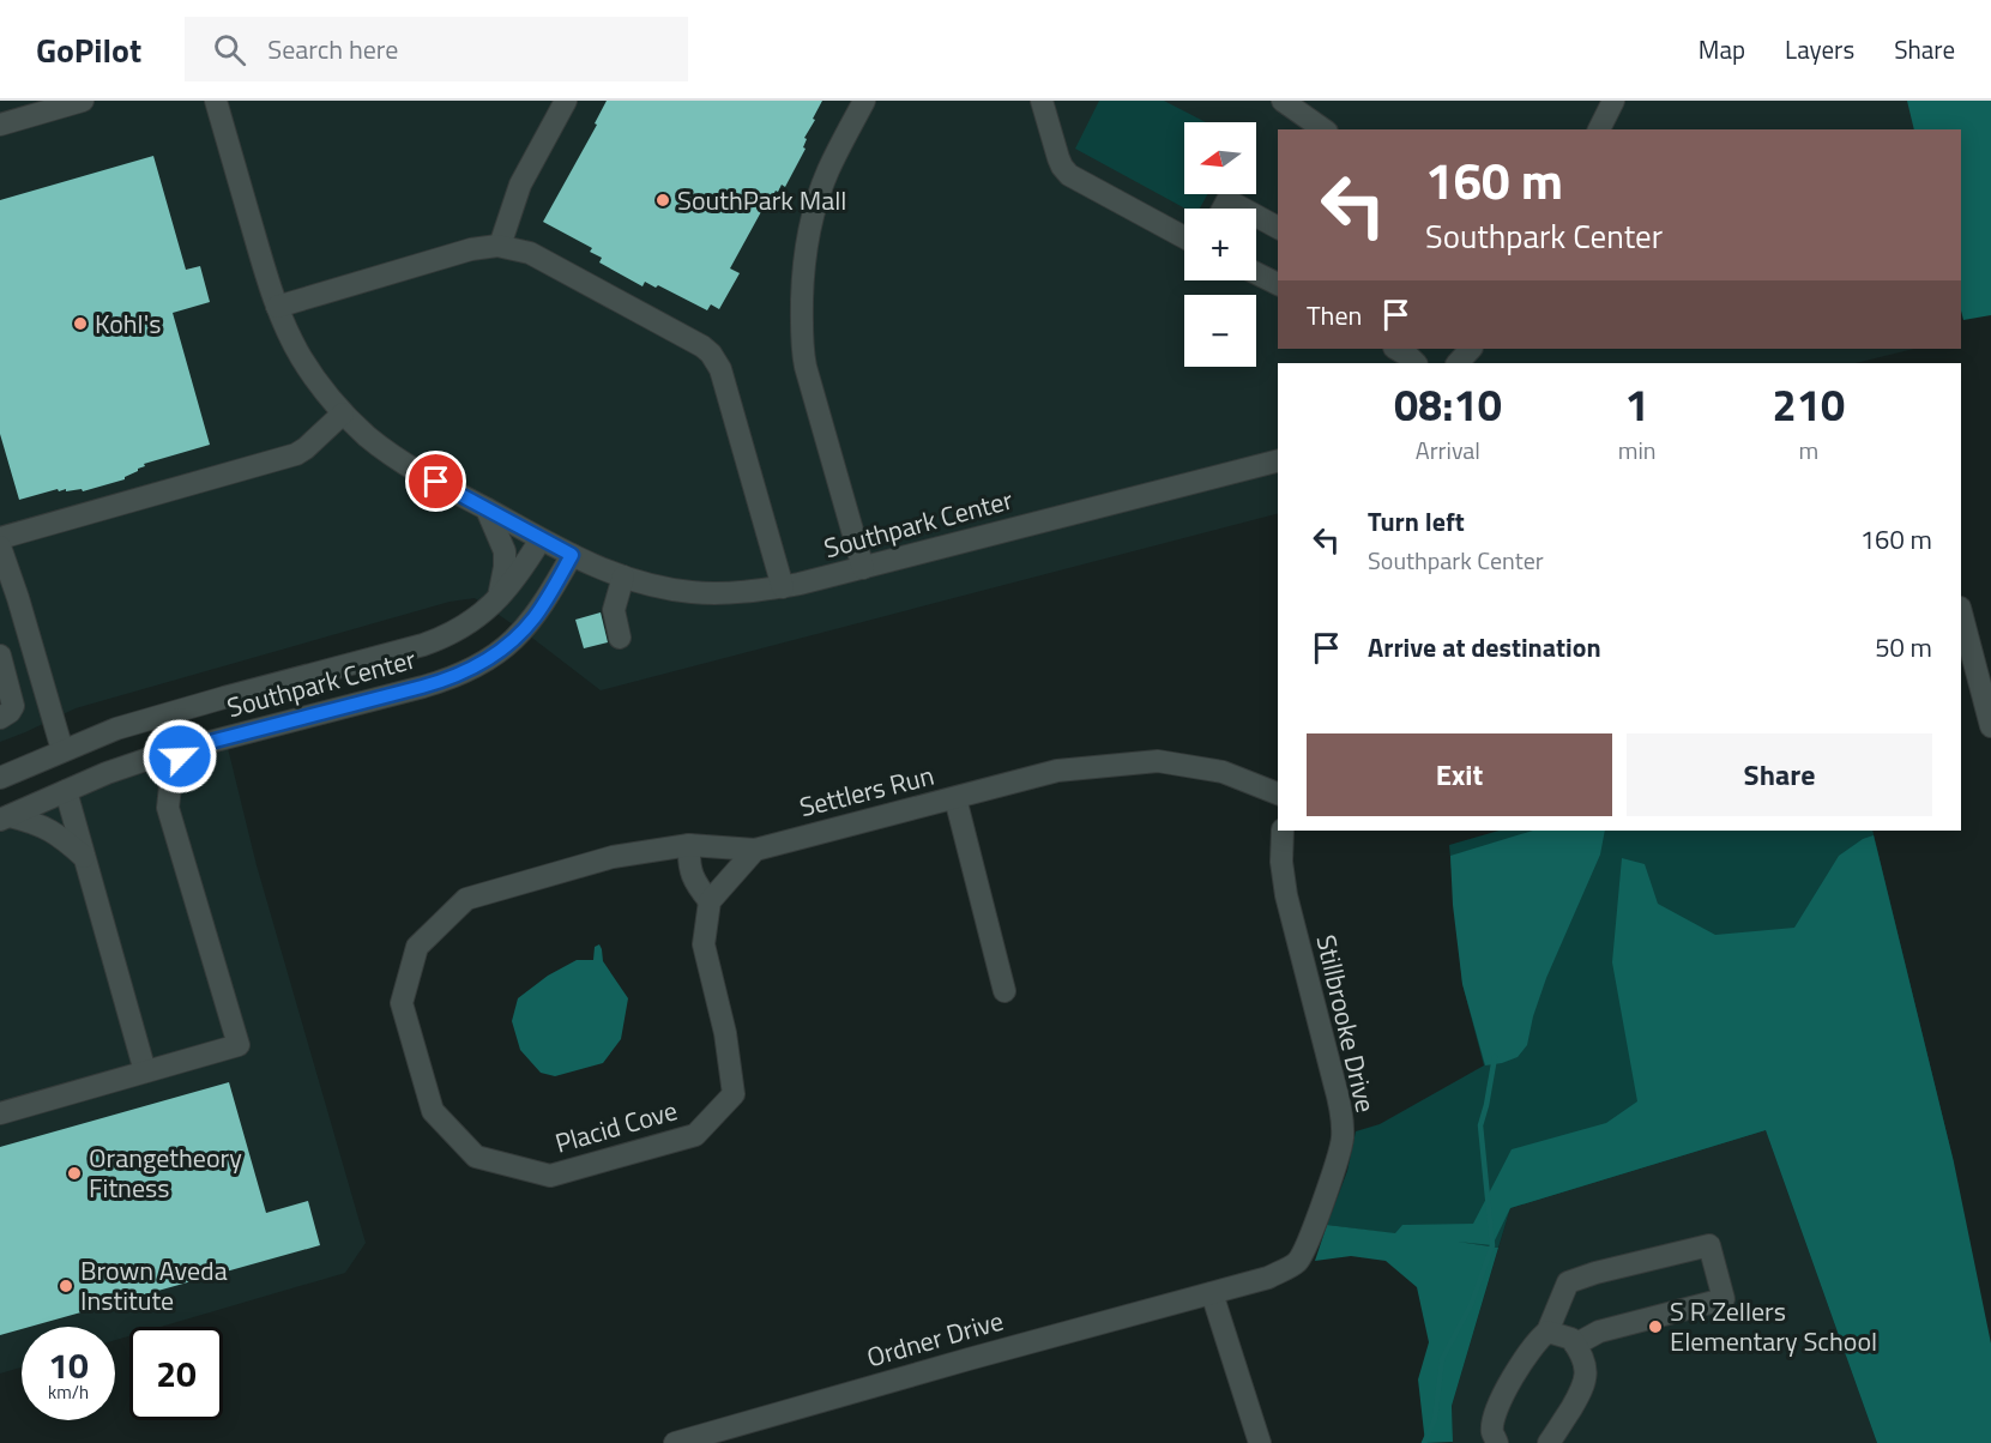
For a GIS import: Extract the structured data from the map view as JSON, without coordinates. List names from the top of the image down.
{
  "streets": {
    "street": [
      "Southpark Center",
      "Settlers Run",
      "Stillbrooke Drive",
      "Placid Cove",
      "Ordner Drive"
    ]
  },
  "crossings": [
    ["Settlers Run", "Placid Cove"],
    ["Stillbrooke Drive", "Ordner Drive"]
  ],
  "places": [
    "SouthPark Mall",
    "Kohl's",
    "Orangetheory Fitness",
    "Brown Aveda Institute",
    "S R Zellers Elementary School"
  ],
  "north": "left",
  "page": {
    "header": "GoPilot",
    "search": "Search here",
    "nav": ["Map", "Layers", "Share"],
    "map_buttons": ["+", "−"],
    "turn": ["160 m", "Southpark Center"],
    "then": "Then",
    "eta": [
      "08:10",
      "Arrival",
      "1",
      "min",
      "210",
      "m"
    ],
    "list": [
      {
        "name": "Turn left",
        "note": "Southpark Center",
        "value": "160 m"
      },
      {
        "name": "Arrive at destination",
        "value": "50 m"
      }
    ],
    "buttons": ["Exit", "Share"],
    "speed": "10 km/h",
    "limit": "20"
  }
}
